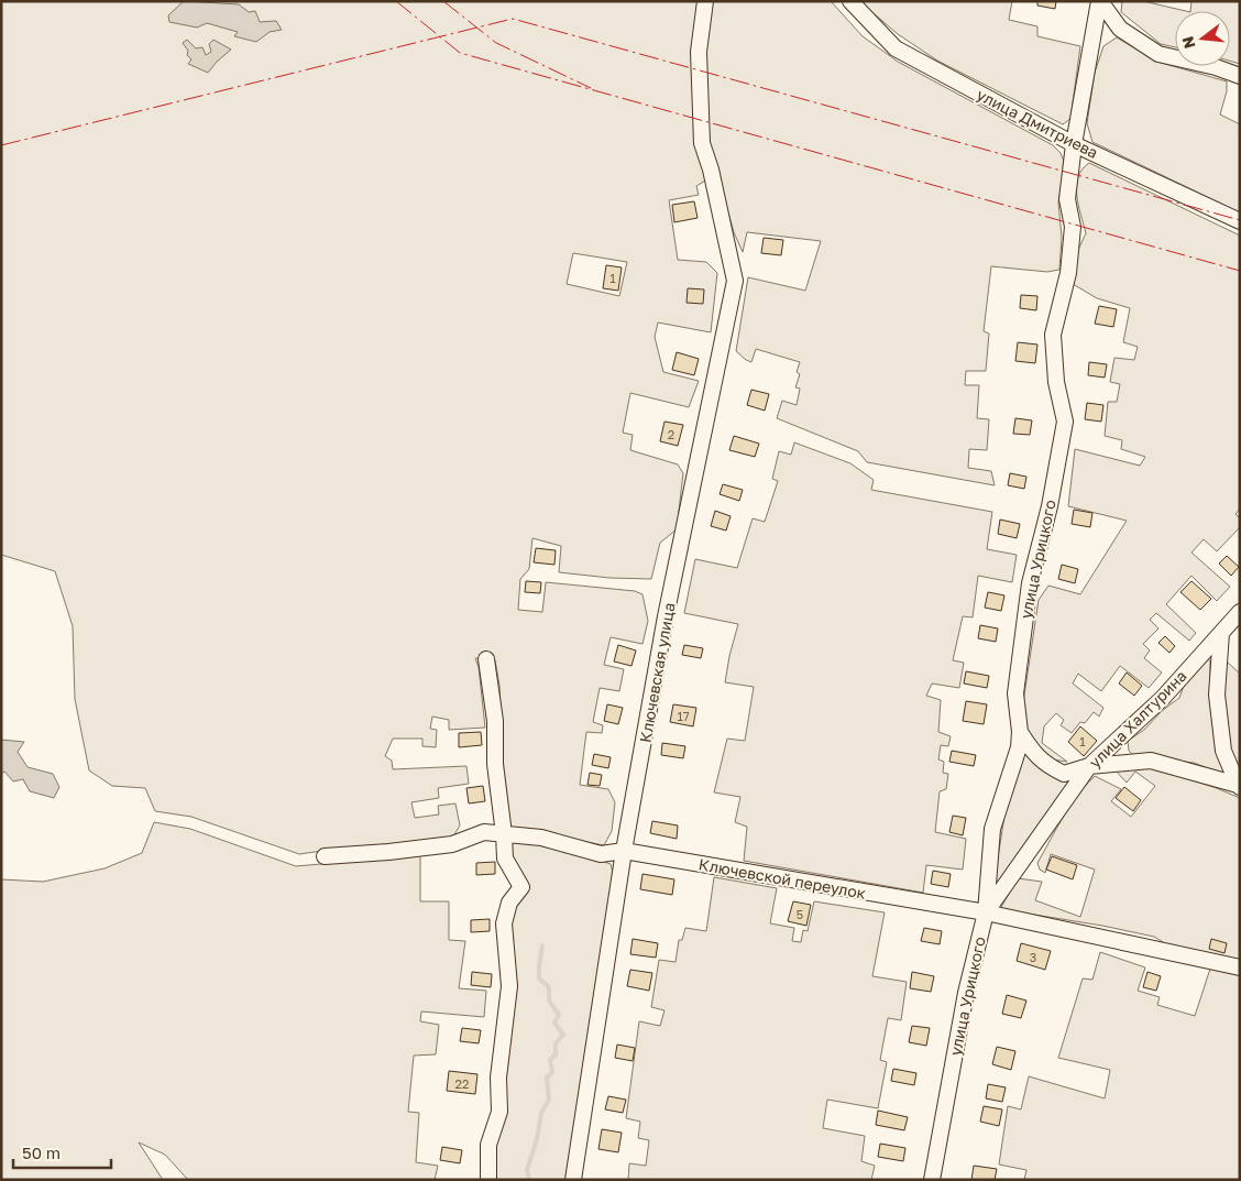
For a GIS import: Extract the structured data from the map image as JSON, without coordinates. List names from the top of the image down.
{
  "streets": {
    "street": [
      "улица Дмитриева",
      "улица Урицкого",
      "Ключевская улица",
      "улица Халтурина",
      "Ключевской переулок"
    ]
  },
  "crossings": [
    ["улица Дмитриева", "улица Урицкого"],
    ["улица Урицкого", "улица Халтурина"],
    ["улица Урицкого", "Ключевской переулок"],
    ["Ключевская улица", "Ключевской переулок"],
    ["улица Халтурина", "Ключевской переулок"]
  ],
  "house_numbers": [
    "1",
    "2",
    "17",
    "1",
    "5",
    "3",
    "22"
  ],
  "scale_bar": "50 m",
  "north": "left"
}
